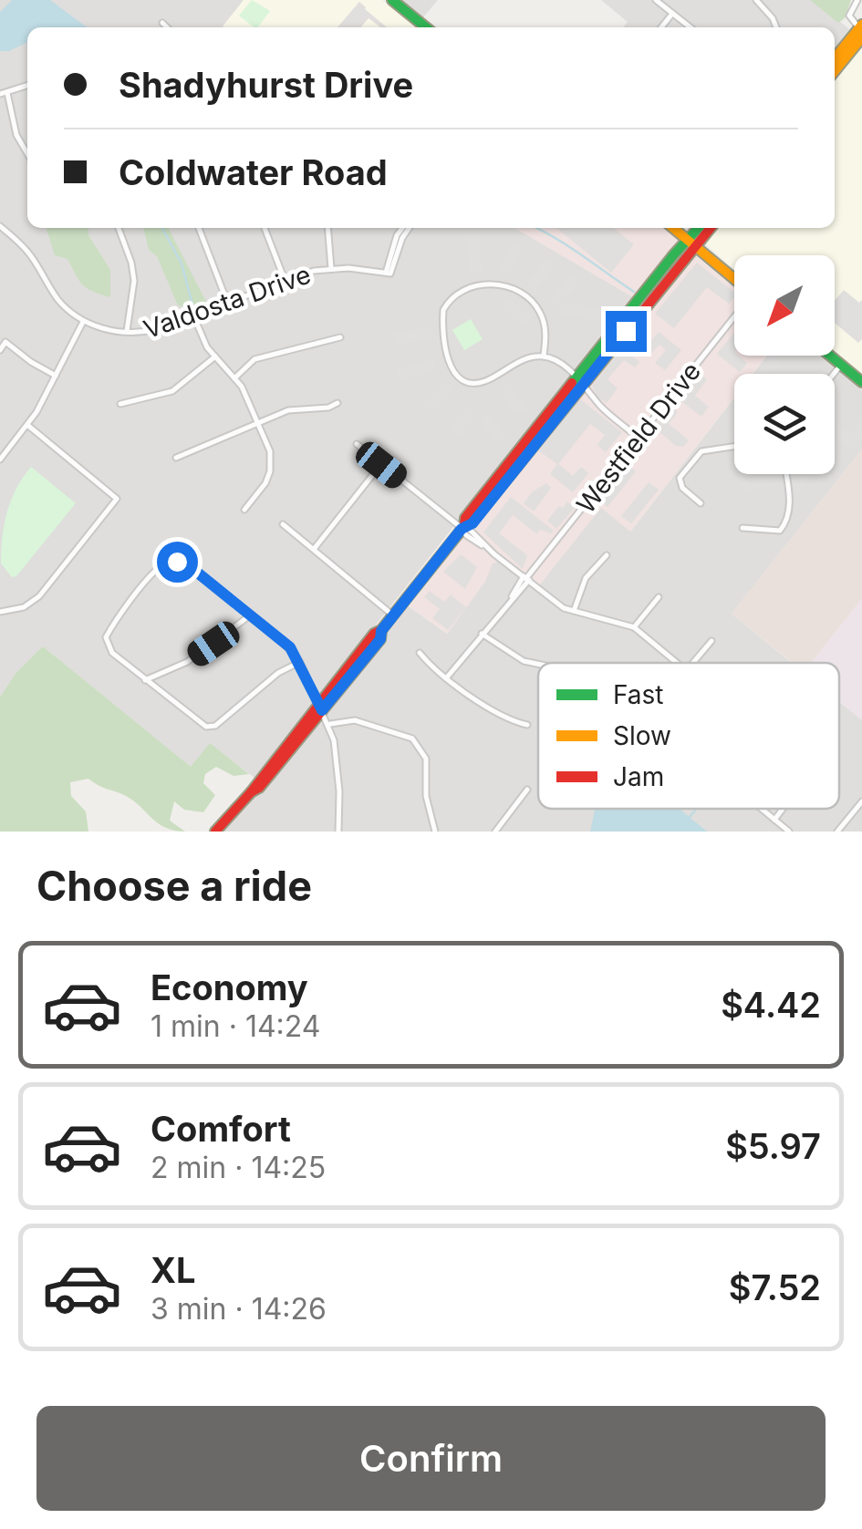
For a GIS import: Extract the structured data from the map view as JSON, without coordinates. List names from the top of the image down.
{
  "streets": {
    "street": ["Valdosta Drive", "Westfield Drive"]
  },
  "legend": ["Fast", "Slow", "Jam"],
  "north": "bottom left",
  "page": {
    "banner": ["Shadyhurst Drive", "Coldwater Road"],
    "heading": "Choose a ride",
    "list": [
      {
        "name": "Economy",
        "note": "1 min · 14:24",
        "value": "$4.42"
      },
      {
        "name": "Comfort",
        "note": "2 min · 14:25",
        "value": "$5.97"
      },
      {
        "name": "XL",
        "note": "3 min · 14:26",
        "value": "$7.52"
      }
    ],
    "buttons": "Confirm"
  }
}
